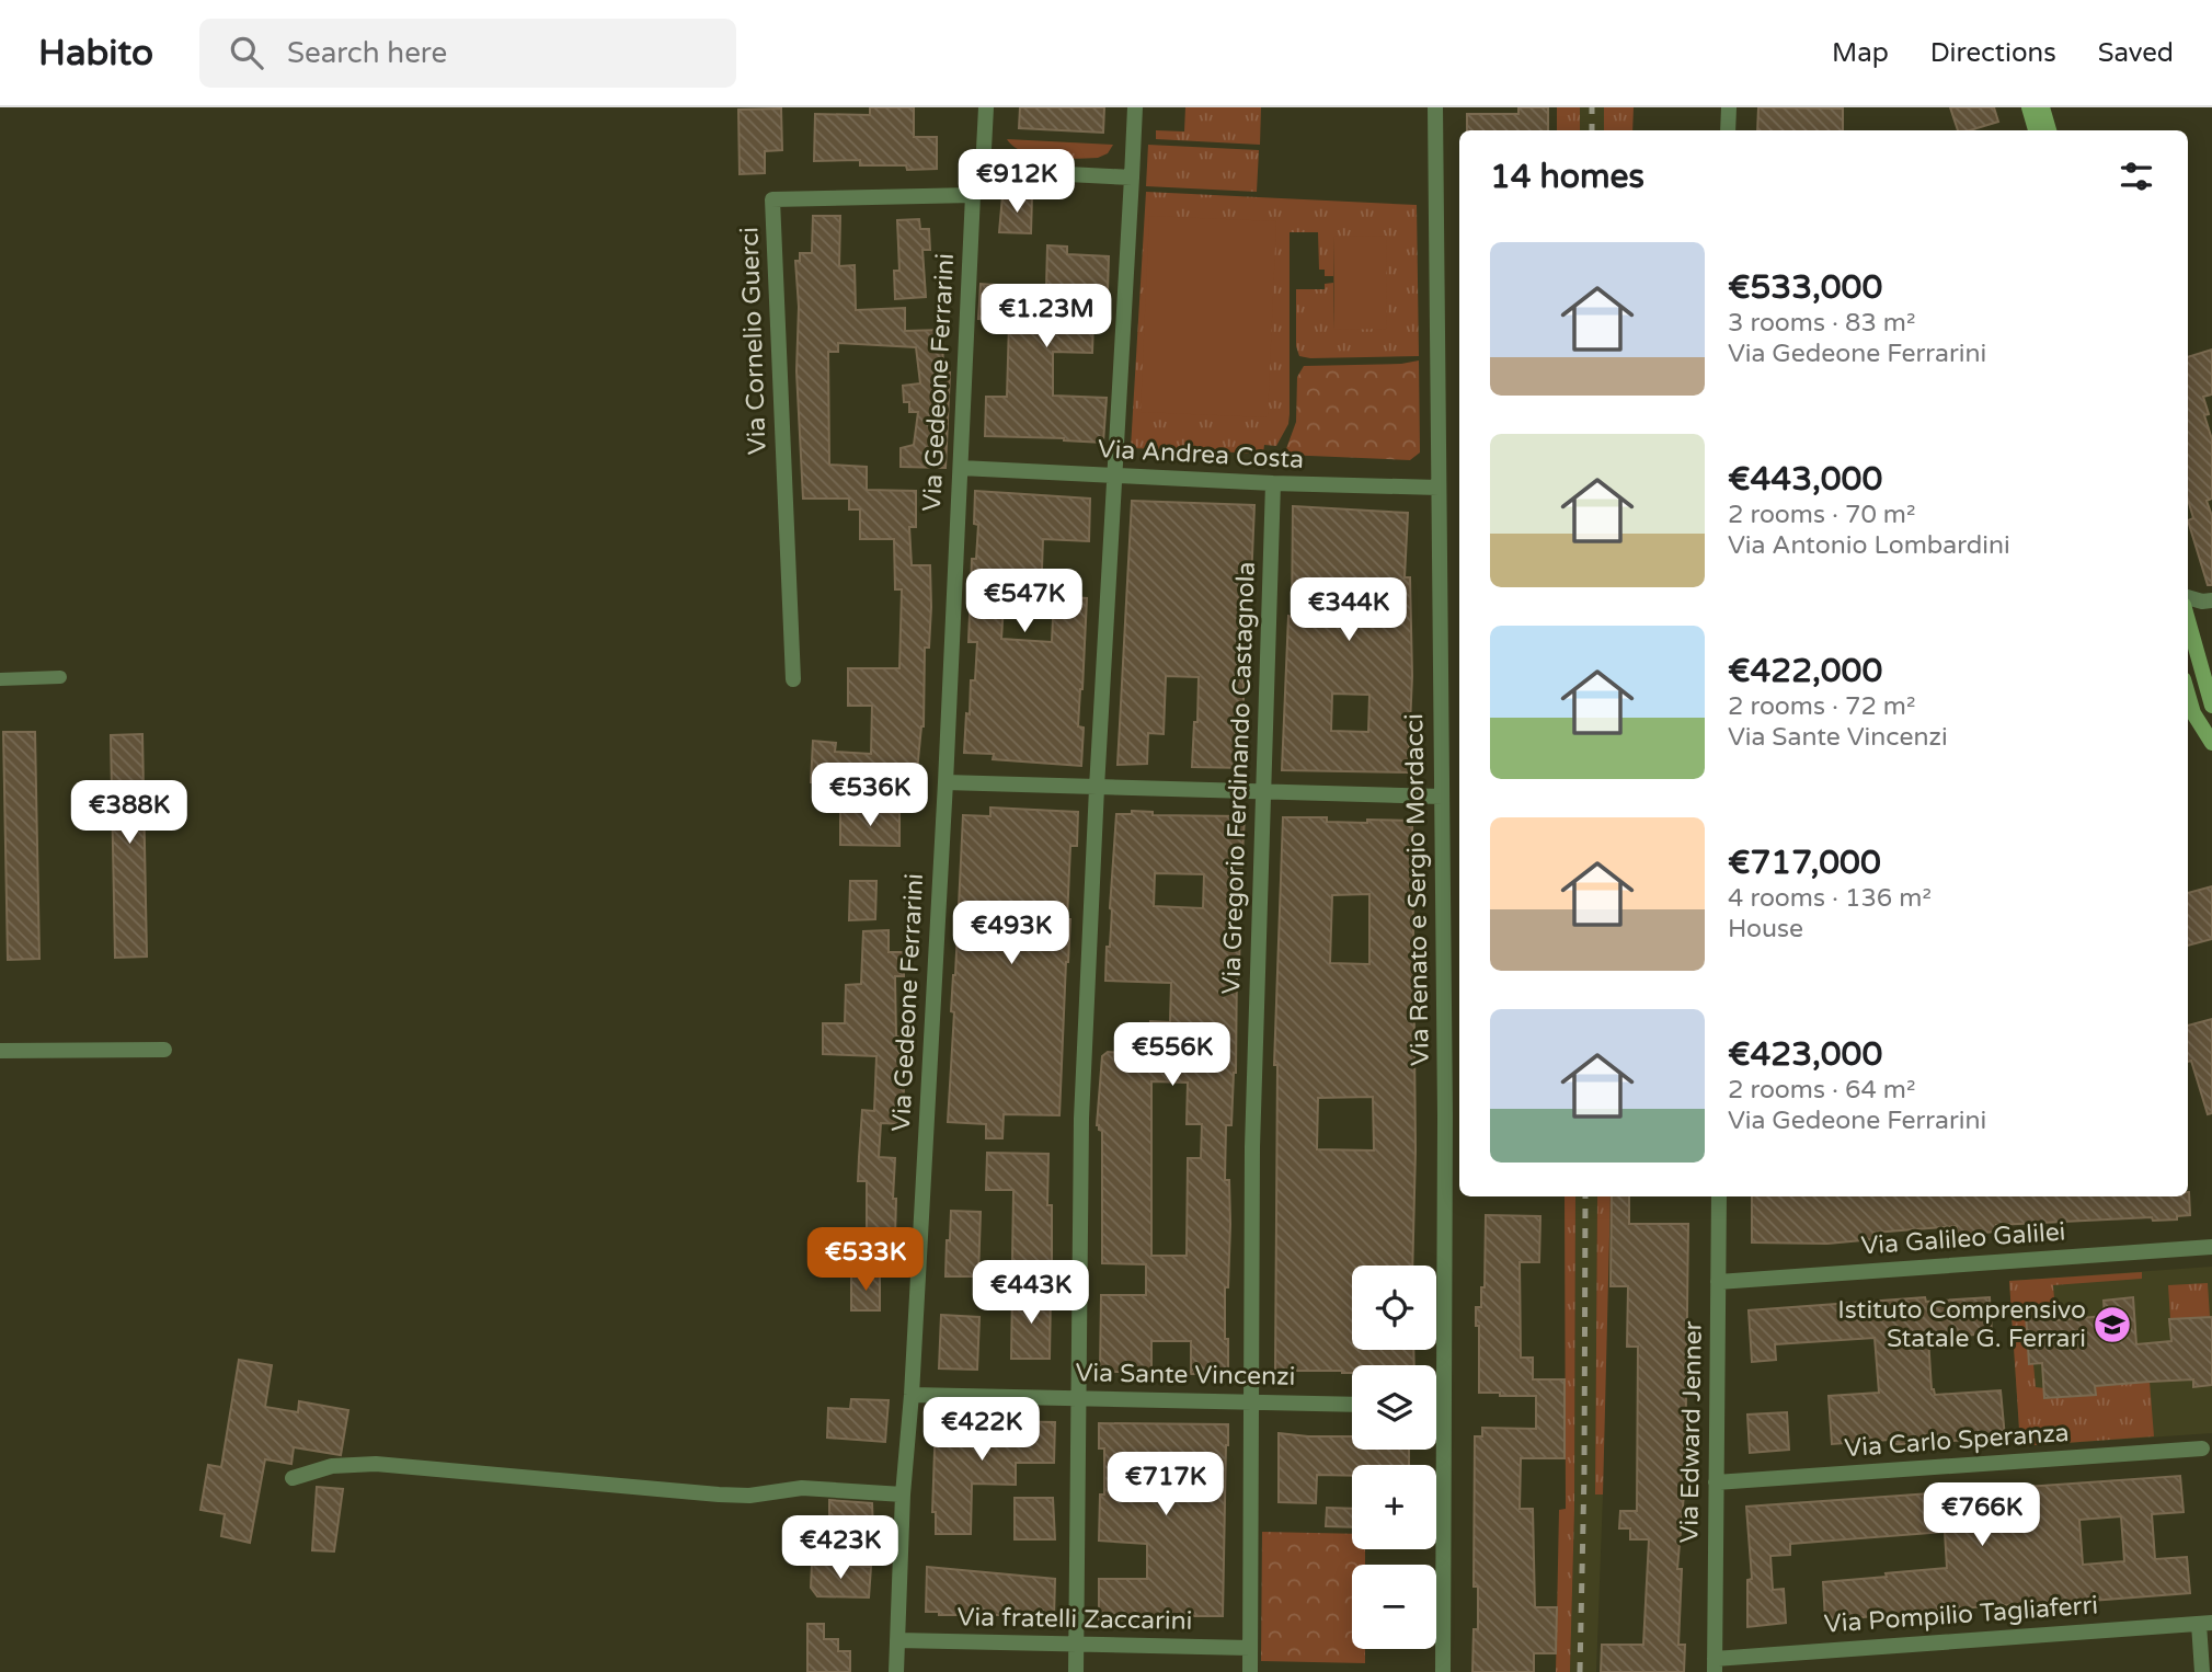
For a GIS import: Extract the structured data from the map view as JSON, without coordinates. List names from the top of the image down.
{
  "streets": {
    "street": [
      "Via Cornelio Guerci",
      "Via Gedeone Ferrarini",
      "Via Andrea Costa",
      "Via Gregorio Ferdinando Castagnola",
      "Via Renato e Sergio Mordacci",
      "Via Galileo Galilei",
      "Via Sante Vincenzi",
      "Via Edward Jenner",
      "Via Carlo Speranza",
      "Via Pompilio Tagliaferri",
      "Via fratelli Zaccarini"
    ]
  },
  "crossings": [
    ["Via Cornelio Guerci", "Via Gedeone Ferrarini"],
    ["Via Gedeone Ferrarini", "Via Andrea Costa"],
    ["Via Gedeone Ferrarini", "Via Sante Vincenzi"],
    ["Via Gedeone Ferrarini", "Via fratelli Zaccarini"],
    ["Via Andrea Costa", "Via Gregorio Ferdinando Castagnola"],
    ["Via Andrea Costa", "Via Renato e Sergio Mordacci"],
    ["Via Gregorio Ferdinando Castagnola", "Via Sante Vincenzi"],
    ["Via Gregorio Ferdinando Castagnola", "Via fratelli Zaccarini"],
    ["Via Galileo Galilei", "Via Edward Jenner"],
    ["Via Edward Jenner", "Via Carlo Speranza"],
    ["Via Edward Jenner", "Via Pompilio Tagliaferri"]
  ],
  "places": {
    "school or university": ["Istituto Comprensivo Statale G. Ferrari"]
  },
  "page": {
    "header": "Habito",
    "search": "Search here",
    "nav": ["Map", "Directions", "Saved"],
    "heading": "14 homes",
    "price": [
      "€912K",
      "€1.23M",
      "€547K",
      "€344K",
      "€536K",
      "€388K",
      "€493K",
      "€556K",
      "€533K",
      "€443K",
      "€422K",
      "€717K",
      "€766K",
      "€423K"
    ],
    "list": [
      {
        "name": "€533,000",
        "note": "3 rooms · 83 m² · Via Gedeone Ferrarini"
      },
      {
        "name": "€443,000",
        "note": "2 rooms · 70 m² · Via Antonio Lombardini"
      },
      {
        "name": "€422,000",
        "note": "2 rooms · 72 m² · Via Sante Vincenzi"
      },
      {
        "name": "€717,000",
        "note": "4 rooms · 136 m² · House"
      },
      {
        "name": "€423,000",
        "note": "2 rooms · 64 m² · Via Gedeone Ferrarini"
      }
    ],
    "map_buttons": ["+", "−"]
  }
}
